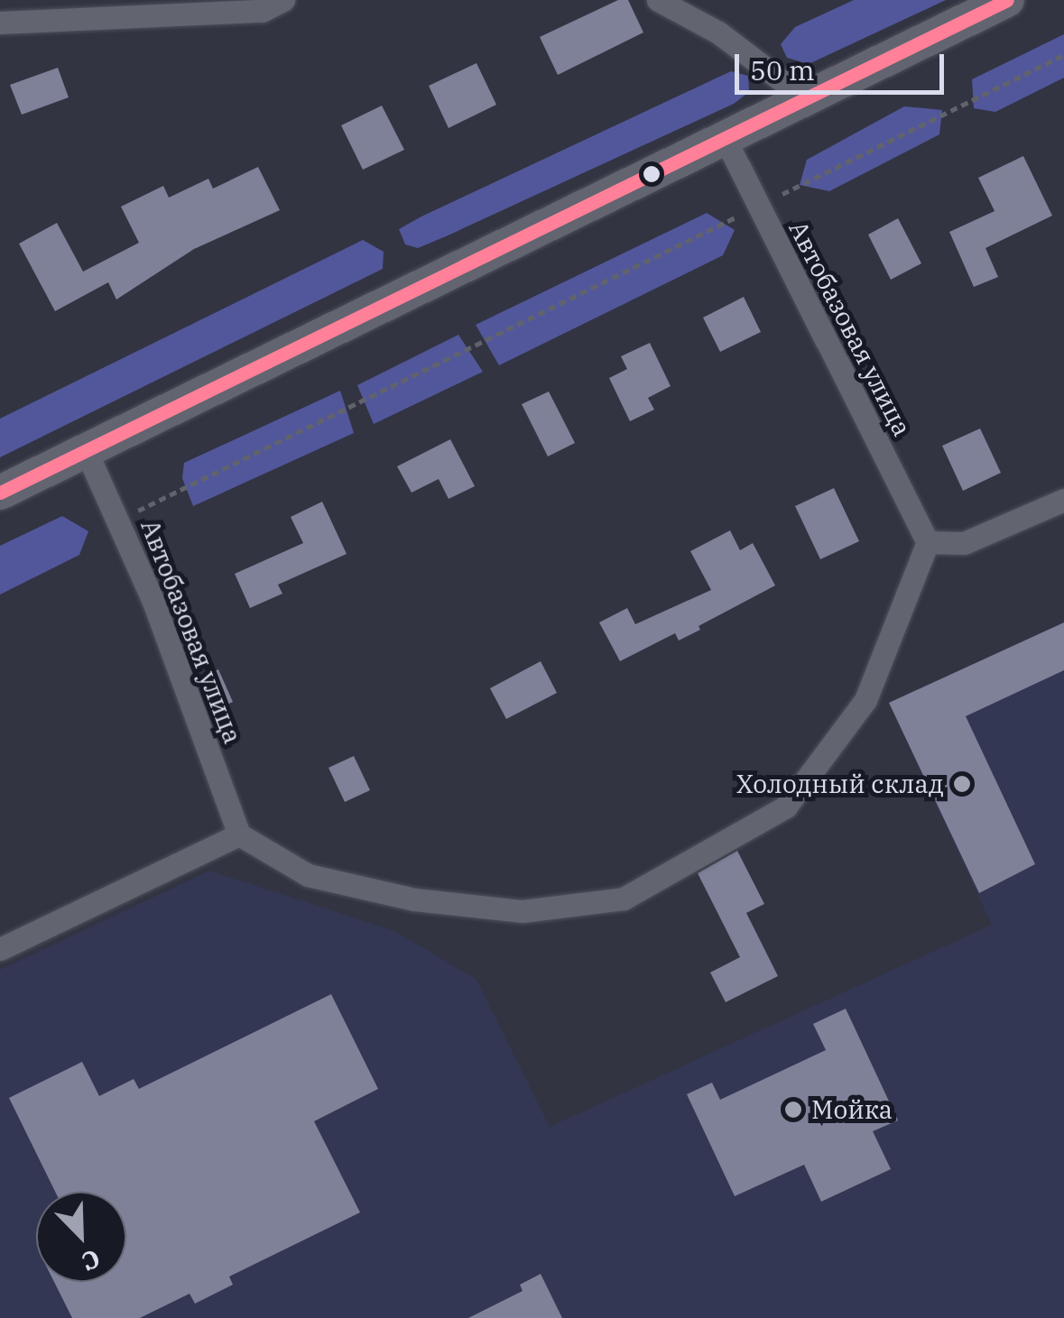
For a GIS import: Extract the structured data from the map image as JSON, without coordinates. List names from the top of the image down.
{
  "streets": {
    "street": ["Автобазовая улица"]
  },
  "places": ["Холодный склад", "Мойка"],
  "scale_bar": "50 m",
  "north": "bottom right"
}
